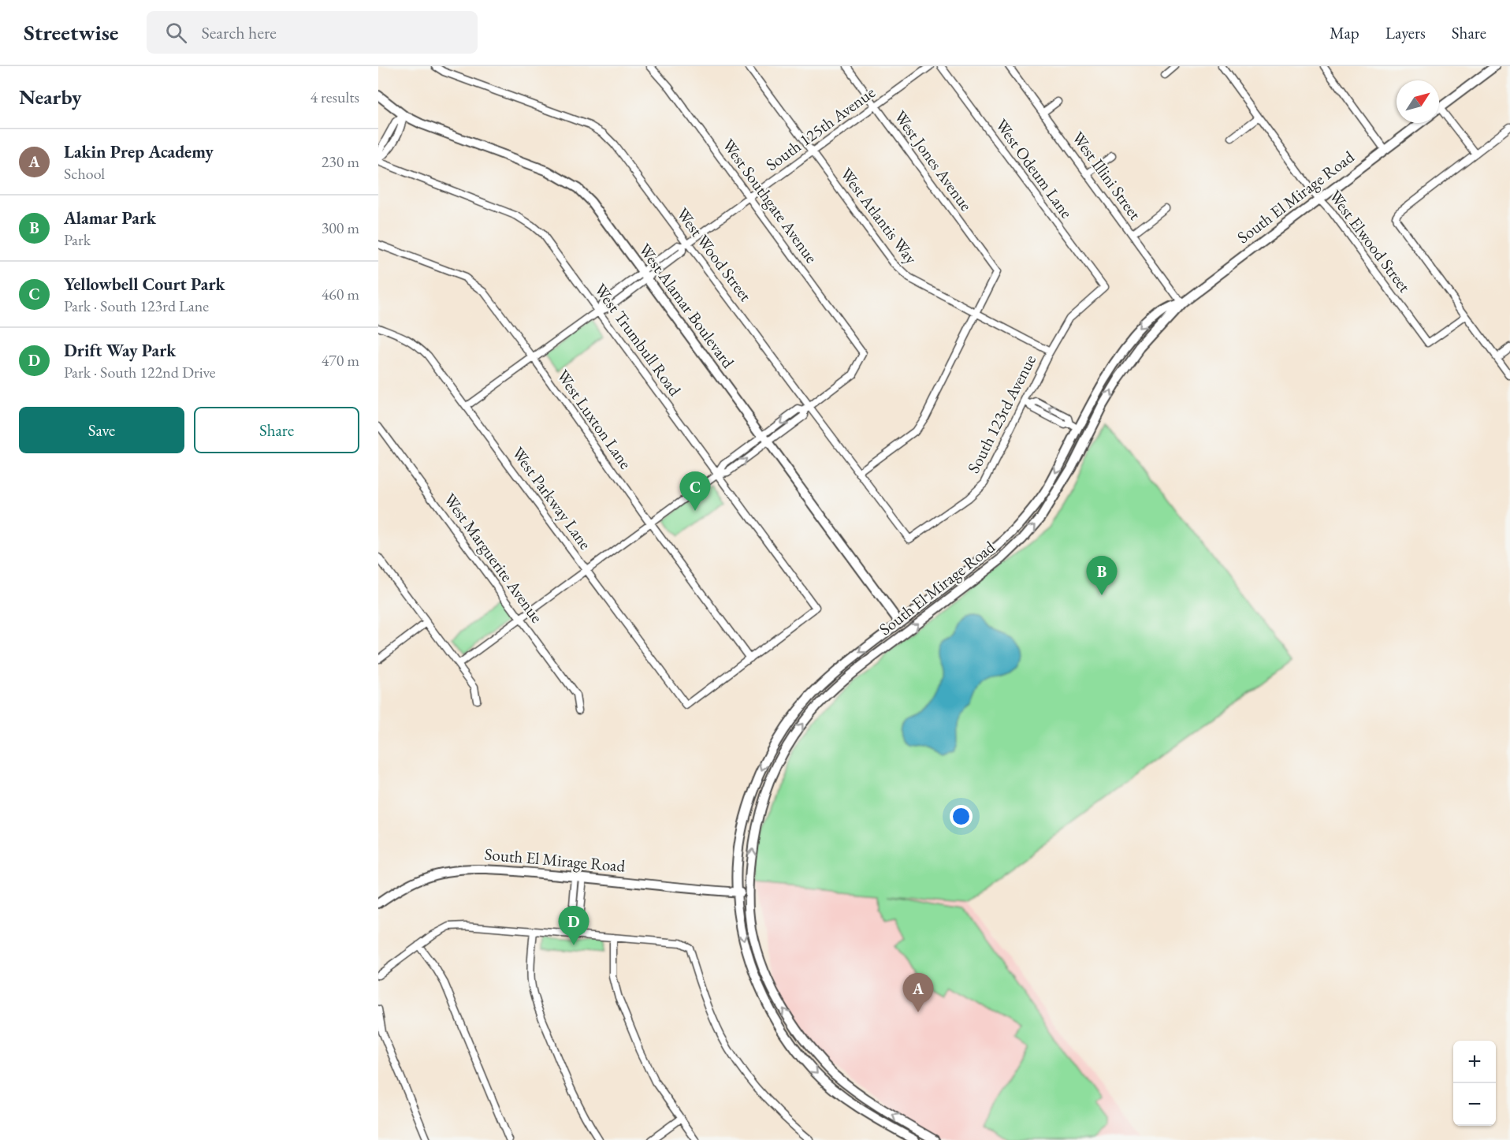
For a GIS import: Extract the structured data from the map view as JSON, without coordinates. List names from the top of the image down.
{
  "streets": {
    "main road": ["South El Mirage Road", "West Alamar Boulevard"],
    "street": [
      "South 125th Avenue",
      "West Jones Avenue",
      "West Odeum Lane",
      "West Illini Street",
      "West Southgate Avenue",
      "West Atlantis Way",
      "West Elwood Street",
      "West Wood Street",
      "West Trumbull Road",
      "South 123rd Avenue",
      "West Luxton Lane",
      "West Parkway Lane",
      "West Marguerite Avenue"
    ]
  },
  "crossings": [
    ["South 125th Avenue", "West Jones Avenue"],
    ["South 125th Avenue", "West Southgate Avenue"],
    ["South 125th Avenue", "West Atlantis Way"],
    ["South 125th Avenue", "West Wood Street"],
    ["South 125th Avenue", "West Alamar Boulevard"],
    ["South 125th Avenue", "West Trumbull Road"],
    ["South 125th Avenue", "West Luxton Lane"],
    ["South 125th Avenue", "West Parkway Lane"],
    ["West Jones Avenue", "West Atlantis Way"],
    ["West Odeum Lane", "South 123rd Avenue"],
    ["West Illini Street", "South El Mirage Road"],
    ["South El Mirage Road", "West Elwood Street"],
    ["South El Mirage Road", "West Alamar Boulevard"],
    ["West Southgate Avenue", "West Wood Street"],
    ["West Atlantis Way", "South 123rd Avenue"],
    ["West Wood Street", "South 123rd Avenue"],
    ["West Trumbull Road", "West Luxton Lane"],
    ["West Trumbull Road", "West Parkway Lane"],
    ["West Luxton Lane", "West Parkway Lane"]
  ],
  "north": "top right",
  "page": {
    "header": "Streetwise",
    "search": "Search here",
    "nav": ["Map", "Layers", "Share"],
    "heading": ["Nearby", "4 results"],
    "list": [
      {
        "mark": "A",
        "name": "Lakin Prep Academy",
        "note": "School",
        "value": "230 m"
      },
      {
        "mark": "B",
        "name": "Alamar Park",
        "note": "Park",
        "value": "300 m"
      },
      {
        "mark": "C",
        "name": "Yellowbell Court Park",
        "note": "Park · South 123rd Lane",
        "value": "460 m"
      },
      {
        "mark": "D",
        "name": "Drift Way Park",
        "note": "Park · South 122nd Drive",
        "value": "470 m"
      }
    ],
    "buttons": ["Save", "Share"],
    "pins": [
      "C",
      "B",
      "D",
      "A"
    ],
    "map_buttons": ["+", "−"]
  }
}
